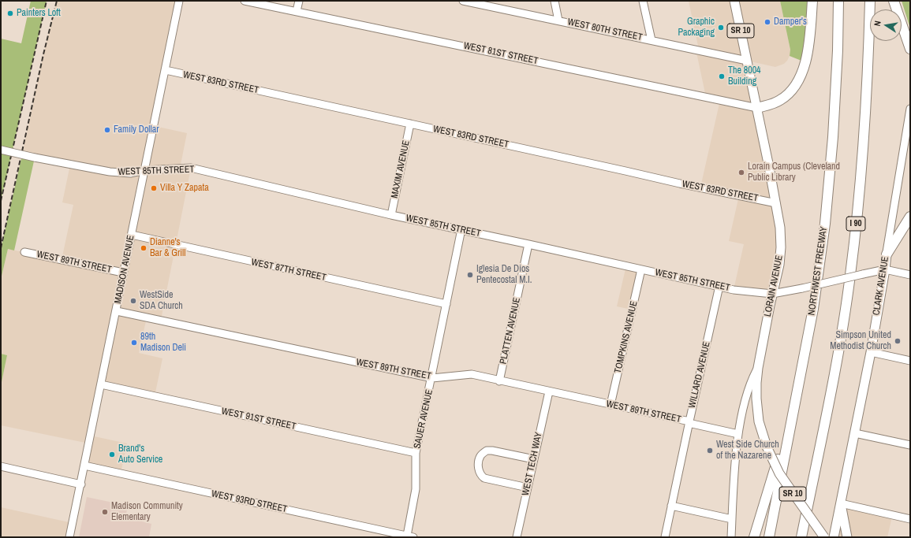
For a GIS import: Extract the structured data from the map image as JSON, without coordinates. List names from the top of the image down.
{
  "streets": {
    "highway": ["I 90", "NORTHWEST FREEWAY"],
    "main road": ["SR 10", "LORAIN AVENUE", "CLARK AVENUE"],
    "street": [
      "WEST 80TH STREET",
      "WEST 81ST STREET",
      "WEST 83RD STREET",
      "MAXIM AVENUE",
      "WEST 85TH STREET",
      "WEST 89TH STREET",
      "MADISON AVENUE",
      "WEST 87TH STREET",
      "PLATTEN AVENUE",
      "TOMPKINS AVENUE",
      "WILLARD AVENUE",
      "WEST 91ST STREET",
      "SAUER AVENUE",
      "WEST TECH WAY",
      "WEST 93RD STREET"
    ]
  },
  "crossings": [
    ["WEST 80TH STREET", "LORAIN AVENUE"],
    ["WEST 81ST STREET", "LORAIN AVENUE"],
    ["WEST 83RD STREET", "MAXIM AVENUE"],
    ["WEST 83RD STREET", "MADISON AVENUE"],
    ["WEST 83RD STREET", "LORAIN AVENUE"],
    ["MAXIM AVENUE", "WEST 85TH STREET"],
    ["WEST 85TH STREET", "MADISON AVENUE"],
    ["WEST 85TH STREET", "LORAIN AVENUE"],
    ["WEST 85TH STREET", "CLARK AVENUE"],
    ["WEST 85TH STREET", "PLATTEN AVENUE"],
    ["WEST 85TH STREET", "TOMPKINS AVENUE"],
    ["WEST 85TH STREET", "WILLARD AVENUE"],
    ["WEST 85TH STREET", "SAUER AVENUE"],
    ["WEST 89TH STREET", "MADISON AVENUE"],
    ["WEST 89TH STREET", "PLATTEN AVENUE"],
    ["WEST 89TH STREET", "TOMPKINS AVENUE"],
    ["WEST 89TH STREET", "WILLARD AVENUE"],
    ["WEST 89TH STREET", "SAUER AVENUE"],
    ["WEST 89TH STREET", "WEST TECH WAY"],
    ["MADISON AVENUE", "WEST 87TH STREET"],
    ["MADISON AVENUE", "WEST 91ST STREET"],
    ["MADISON AVENUE", "WEST 93RD STREET"],
    ["WEST 87TH STREET", "SAUER AVENUE"],
    ["WEST 91ST STREET", "SAUER AVENUE"],
    ["SAUER AVENUE", "WEST 93RD STREET"]
  ],
  "places": [
    "Painters Loft",
    "Damper's",
    "Graphic Packaging",
    "The 8004 Building",
    "Family Dollar",
    "Lorain Campus (Cleveland Public Library",
    "Villa Y Zapata",
    "Dianne's Bar & Grill",
    "Iglesia De Dios Pentecostal M.I.",
    "WestSide SDA Church",
    "Simpson United Methodist Church",
    "89th Madison Deli",
    "West Side Church of the Nazarene",
    "Brand's Auto Service",
    "Madison Community Elementary"
  ],
  "north": "left"
}
